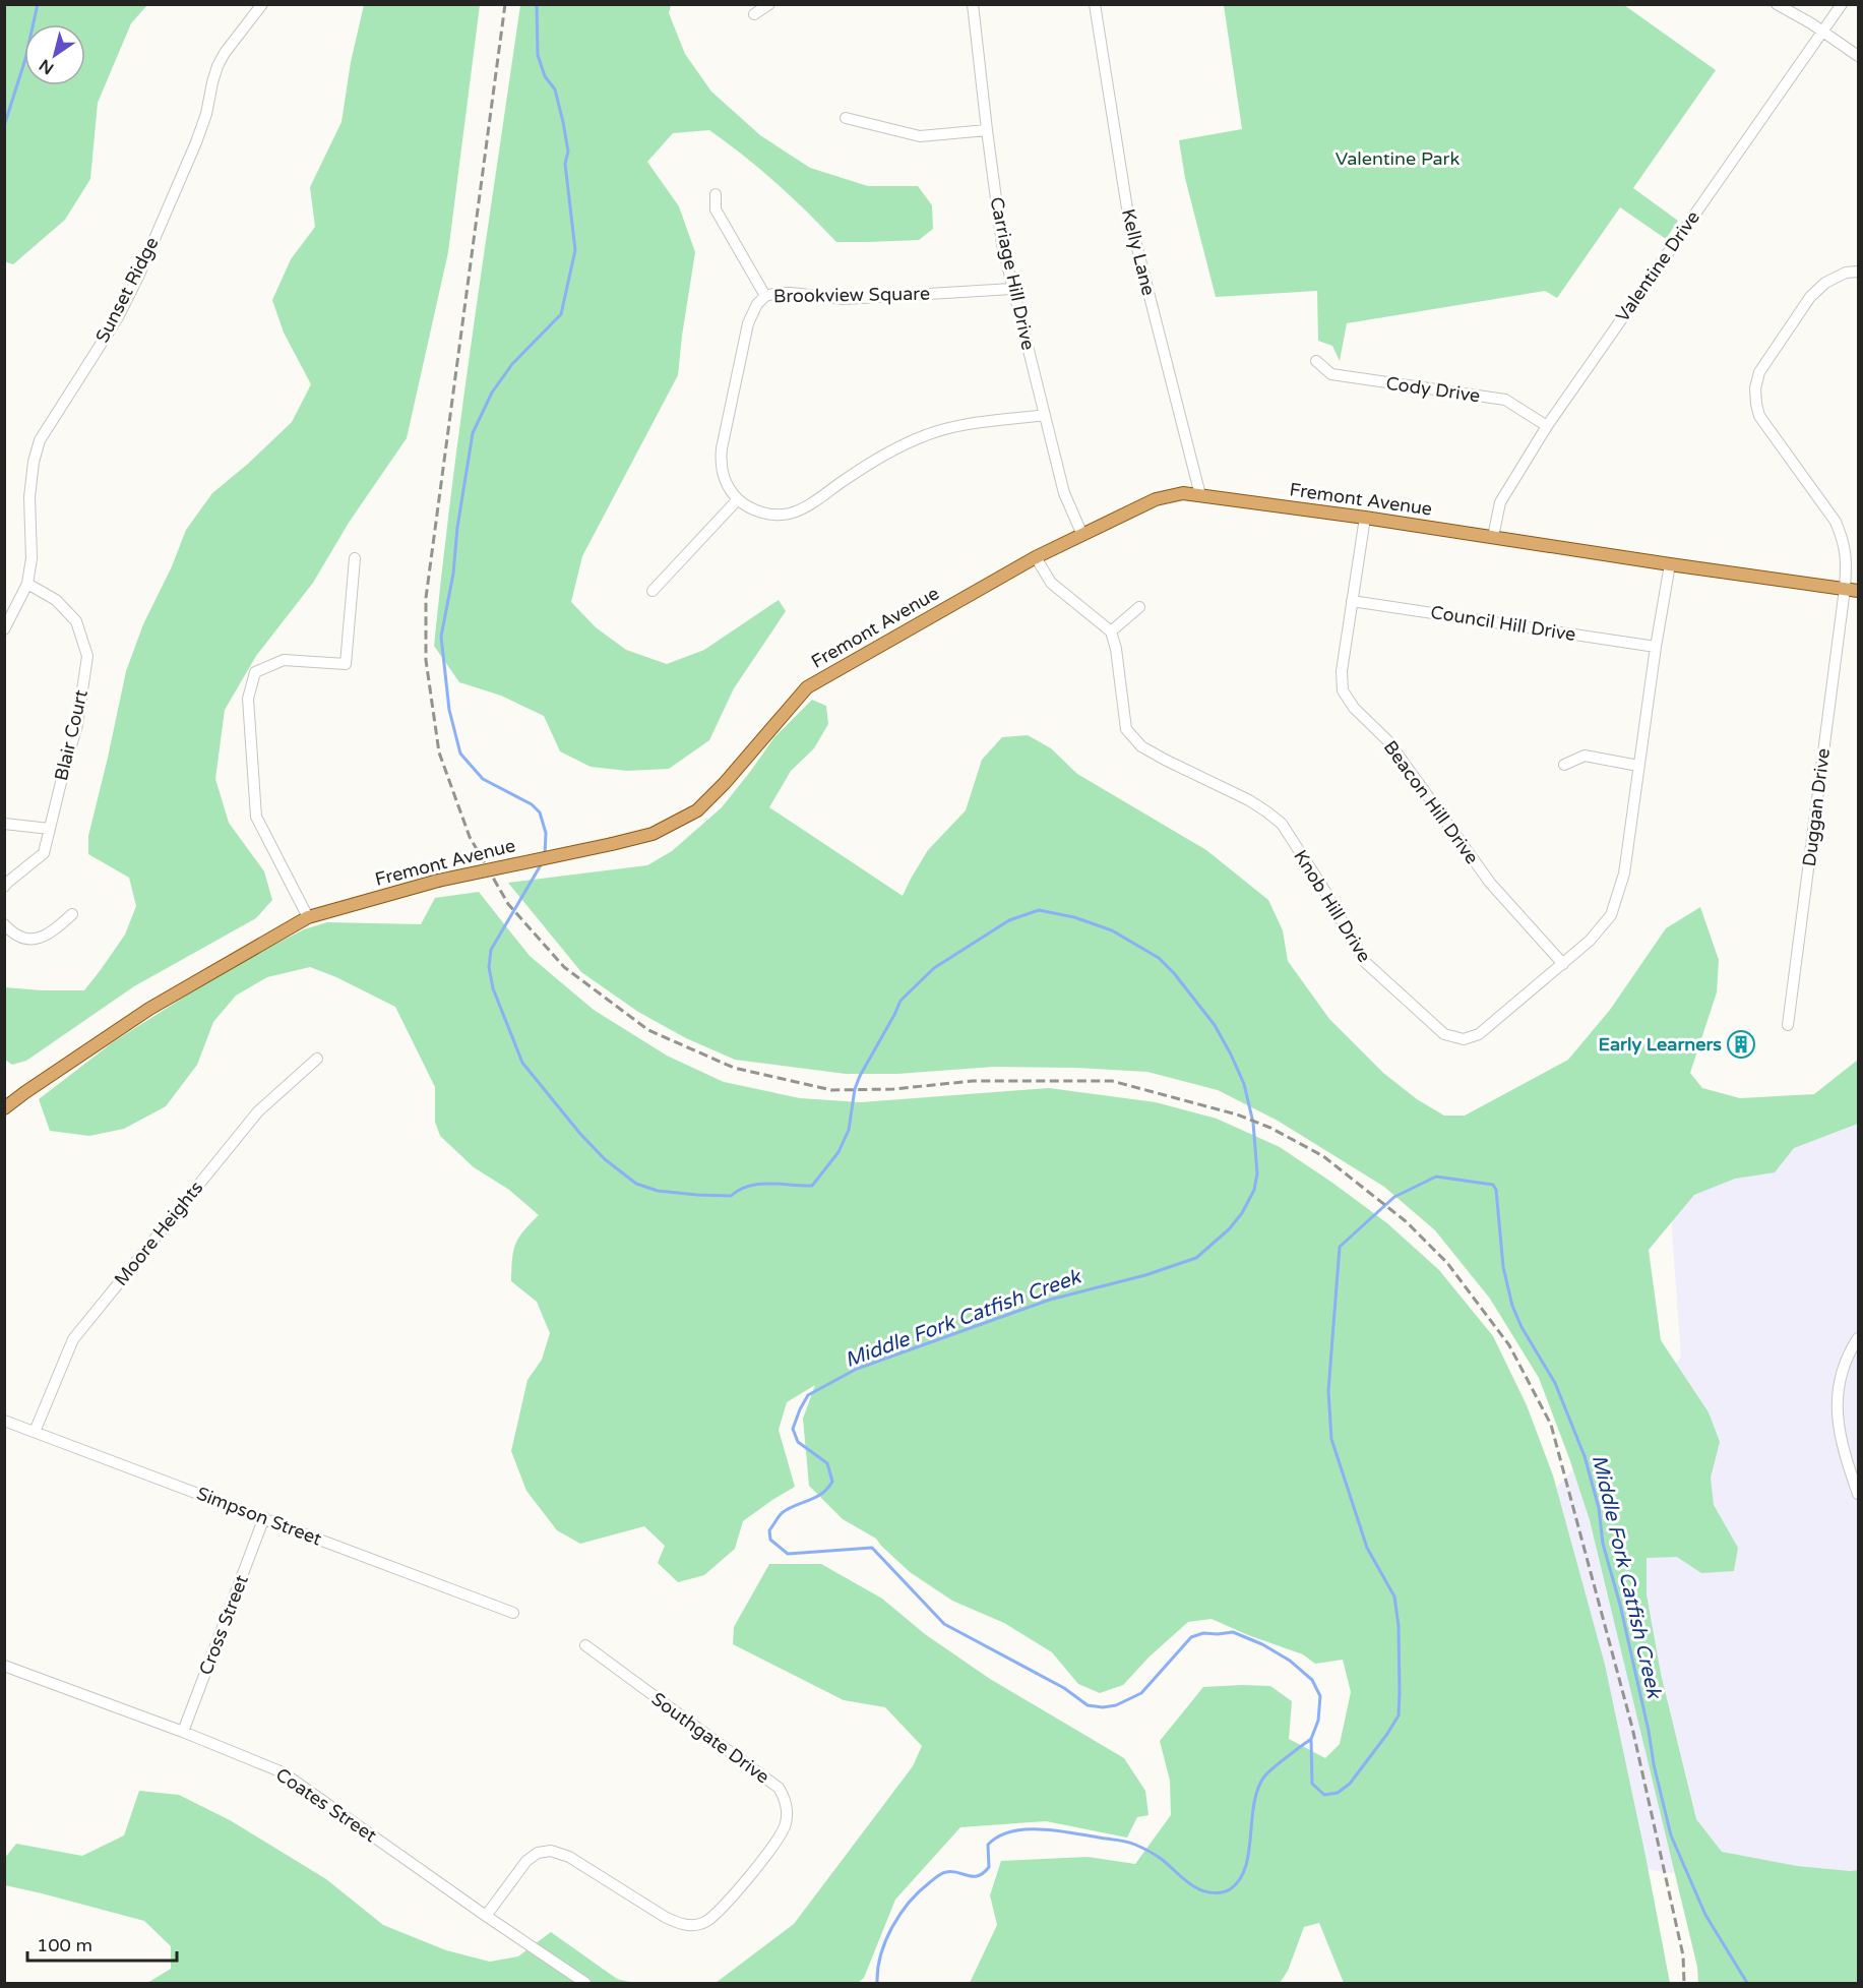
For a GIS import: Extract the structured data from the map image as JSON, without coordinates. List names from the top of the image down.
{
  "streets": {
    "main road": ["Fremont Avenue"],
    "street": [
      "Kelly Lane",
      "Valentine Drive",
      "Carriage Hill Drive",
      "Sunset Ridge",
      "Brookview Square",
      "Cody Drive",
      "Council Hill Drive",
      "Blair Court",
      "Beacon Hill Drive",
      "Duggan Drive",
      "Knob Hill Drive",
      "Moore Heights",
      "Simpson Street",
      "Cross Street",
      "Southgate Drive",
      "Coates Street"
    ]
  },
  "crossings": [
    ["Kelly Lane", "Fremont Avenue"],
    ["Valentine Drive", "Cody Drive"],
    ["Valentine Drive", "Fremont Avenue"],
    ["Carriage Hill Drive", "Brookview Square"],
    ["Carriage Hill Drive", "Fremont Avenue"],
    ["Sunset Ridge", "Blair Court"],
    ["Fremont Avenue", "Beacon Hill Drive"],
    ["Fremont Avenue", "Duggan Drive"],
    ["Fremont Avenue", "Knob Hill Drive"],
    ["Council Hill Drive", "Beacon Hill Drive"],
    ["Council Hill Drive", "Knob Hill Drive"],
    ["Beacon Hill Drive", "Knob Hill Drive"],
    ["Moore Heights", "Simpson Street"],
    ["Simpson Street", "Cross Street"],
    ["Cross Street", "Coates Street"],
    ["Southgate Drive", "Coates Street"]
  ],
  "water": ["Middle Fork Catfish Creek"],
  "parks": ["Valentine Park"],
  "places": {
    "building": ["Early Learners"]
  },
  "scale_bar": "100 m",
  "north": "bottom left"
}
